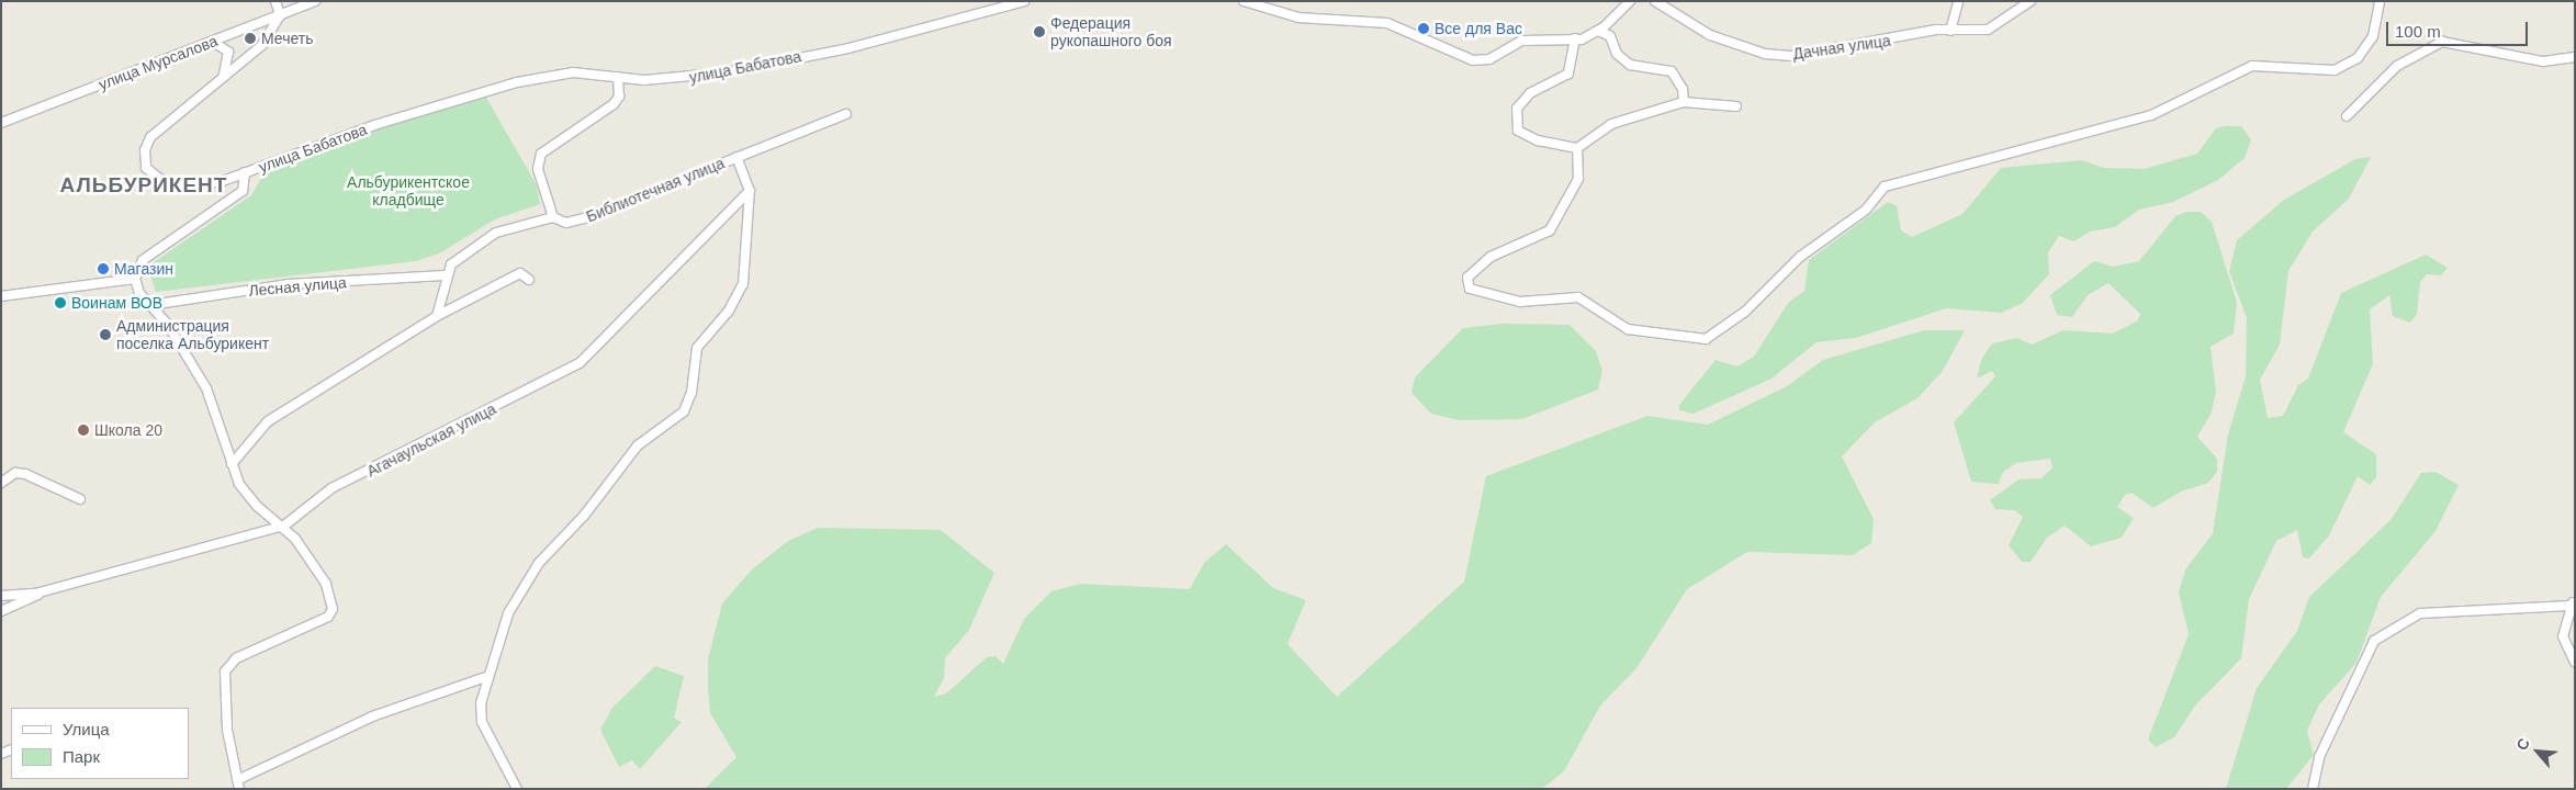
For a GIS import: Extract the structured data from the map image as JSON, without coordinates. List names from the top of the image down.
{
  "streets": {
    "street": [
      "Дачная улица",
      "улица Мурсалова",
      "улица Бабатова",
      "Библиотечная улица",
      "Лесная улица",
      "Агачаульская улица"
    ]
  },
  "crossings": [
    ["улица Мурсалова", "улица Бабатова"],
    ["Библиотечная улица", "Лесная улица"]
  ],
  "districts": ["АЛЬБУРИКЕНТ"],
  "parks": ["Альбурикентское кладбище"],
  "places": [
    "Все для Вас",
    "Федерация рукопашного боя",
    "Мечеть",
    "Магазин",
    "Воинам ВОВ",
    "Администрация поселка Альбурикент",
    "Школа 20"
  ],
  "legend": ["Улица", "Парк"],
  "scale_bar": "100 m",
  "north": "top left"
}
